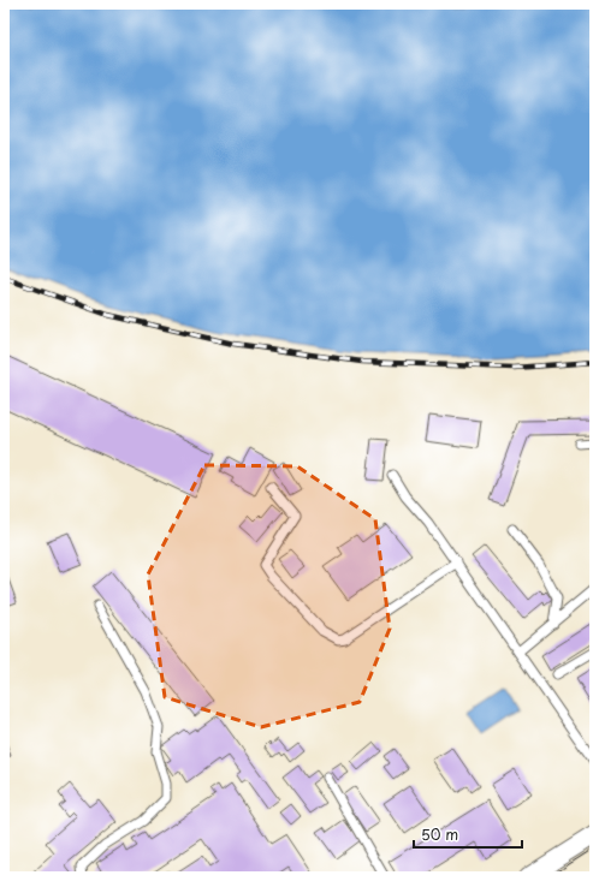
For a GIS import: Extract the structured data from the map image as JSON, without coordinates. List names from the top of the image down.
{
  "scale_bar": "50 m"
}
